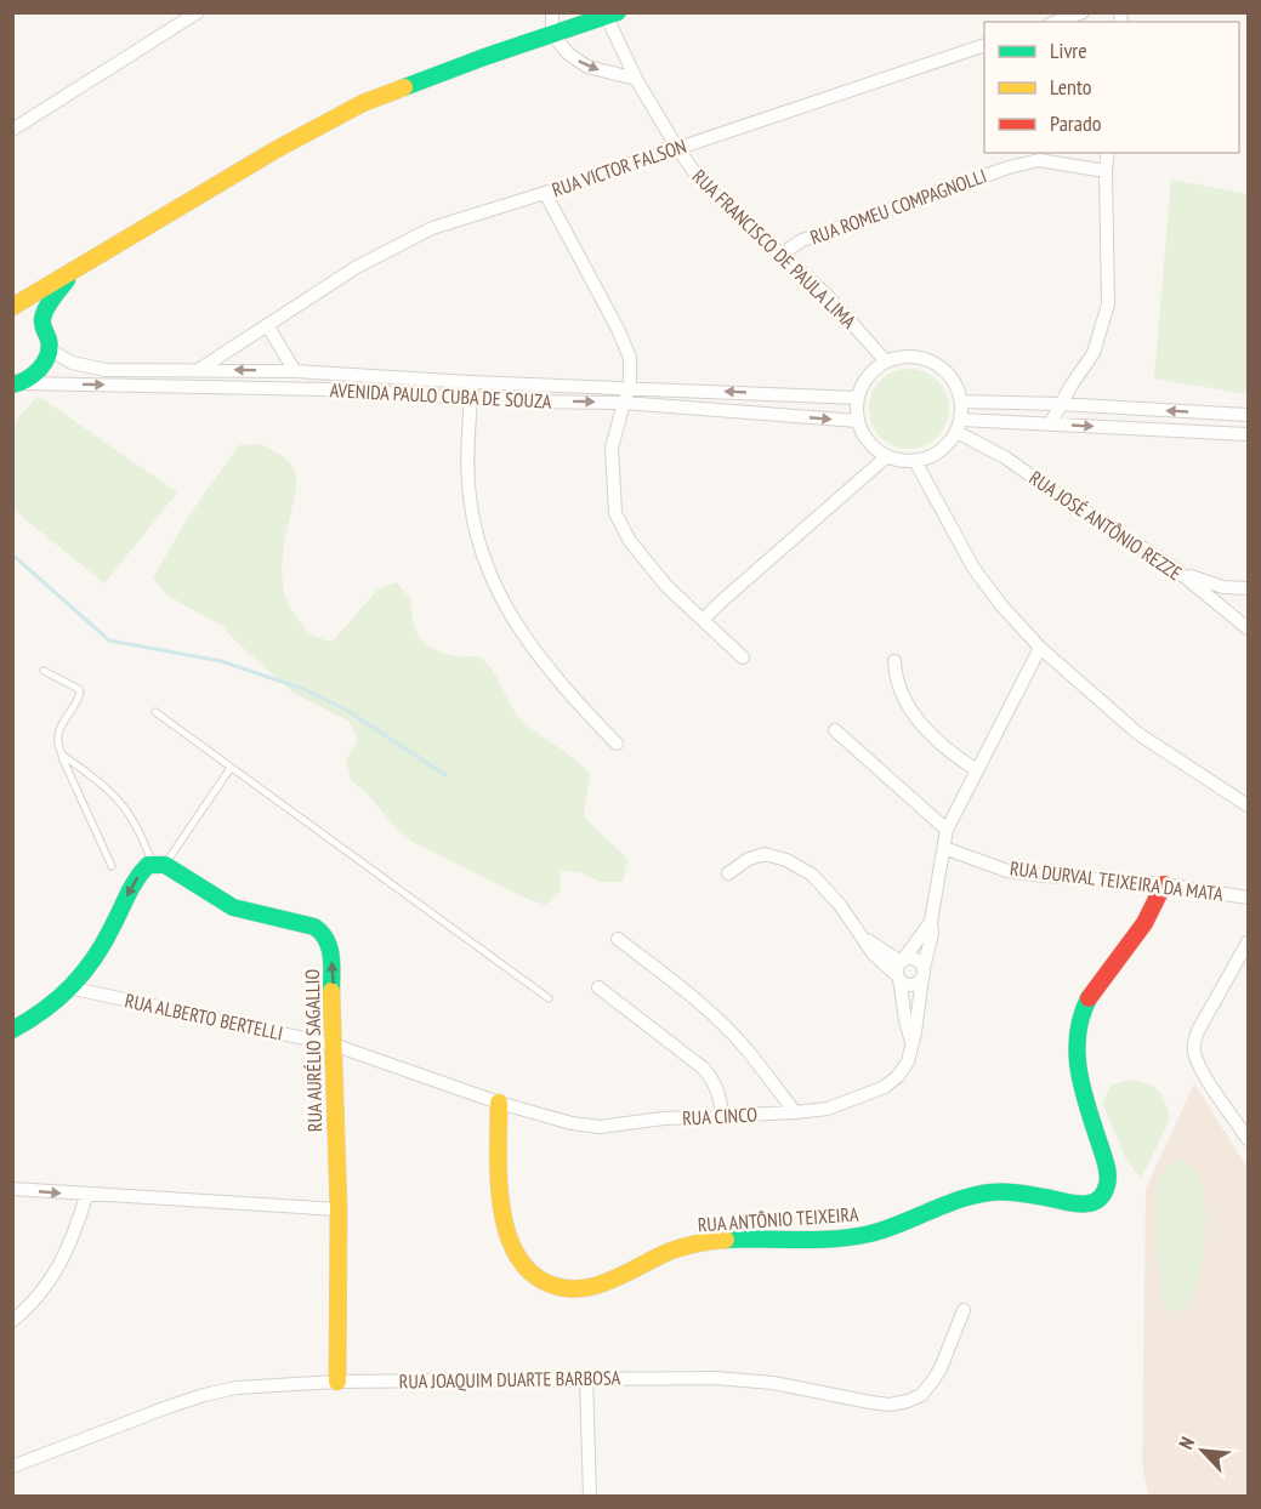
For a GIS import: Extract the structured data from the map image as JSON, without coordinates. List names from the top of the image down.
{
  "streets": {
    "street": [
      "RUA VICTOR FALSON",
      "RUA ROMEU COMPAGNOLLI",
      "RUA FRANCISCO DE PAULA LIMA",
      "AVENIDA PAULO CUBA DE SOUZA",
      "RUA JOSÉ ANTÔNIO REZZE",
      "RUA DURVAL TEIXEIRA DA MATA",
      "RUA ALBERTO BERTELLI",
      "RUA AURÉLIO SAGALLIO",
      "RUA CINCO",
      "RUA ANTÔNIO TEIXEIRA",
      "RUA JOAQUIM DUARTE BARBOSA"
    ]
  },
  "crossings": [
    ["RUA VICTOR FALSON", "RUA FRANCISCO DE PAULA LIMA"],
    ["RUA VICTOR FALSON", "AVENIDA PAULO CUBA DE SOUZA"],
    ["RUA ROMEU COMPAGNOLLI", "RUA FRANCISCO DE PAULA LIMA"],
    ["RUA FRANCISCO DE PAULA LIMA", "AVENIDA PAULO CUBA DE SOUZA"],
    ["RUA FRANCISCO DE PAULA LIMA", "RUA JOSÉ ANTÔNIO REZZE"],
    ["AVENIDA PAULO CUBA DE SOUZA", "RUA JOSÉ ANTÔNIO REZZE"],
    ["RUA DURVAL TEIXEIRA DA MATA", "RUA CINCO"],
    ["RUA DURVAL TEIXEIRA DA MATA", "RUA ANTÔNIO TEIXEIRA"],
    ["RUA ALBERTO BERTELLI", "RUA AURÉLIO SAGALLIO"],
    ["RUA ALBERTO BERTELLI", "RUA CINCO"],
    ["RUA ALBERTO BERTELLI", "RUA ANTÔNIO TEIXEIRA"],
    ["RUA AURÉLIO SAGALLIO", "RUA JOAQUIM DUARTE BARBOSA"],
    ["RUA CINCO", "RUA ANTÔNIO TEIXEIRA"]
  ],
  "one_way": ["RUA AURÉLIO SAGALLIO"],
  "legend": ["Livre", "Lento", "Parado"],
  "north": "top left"
}
